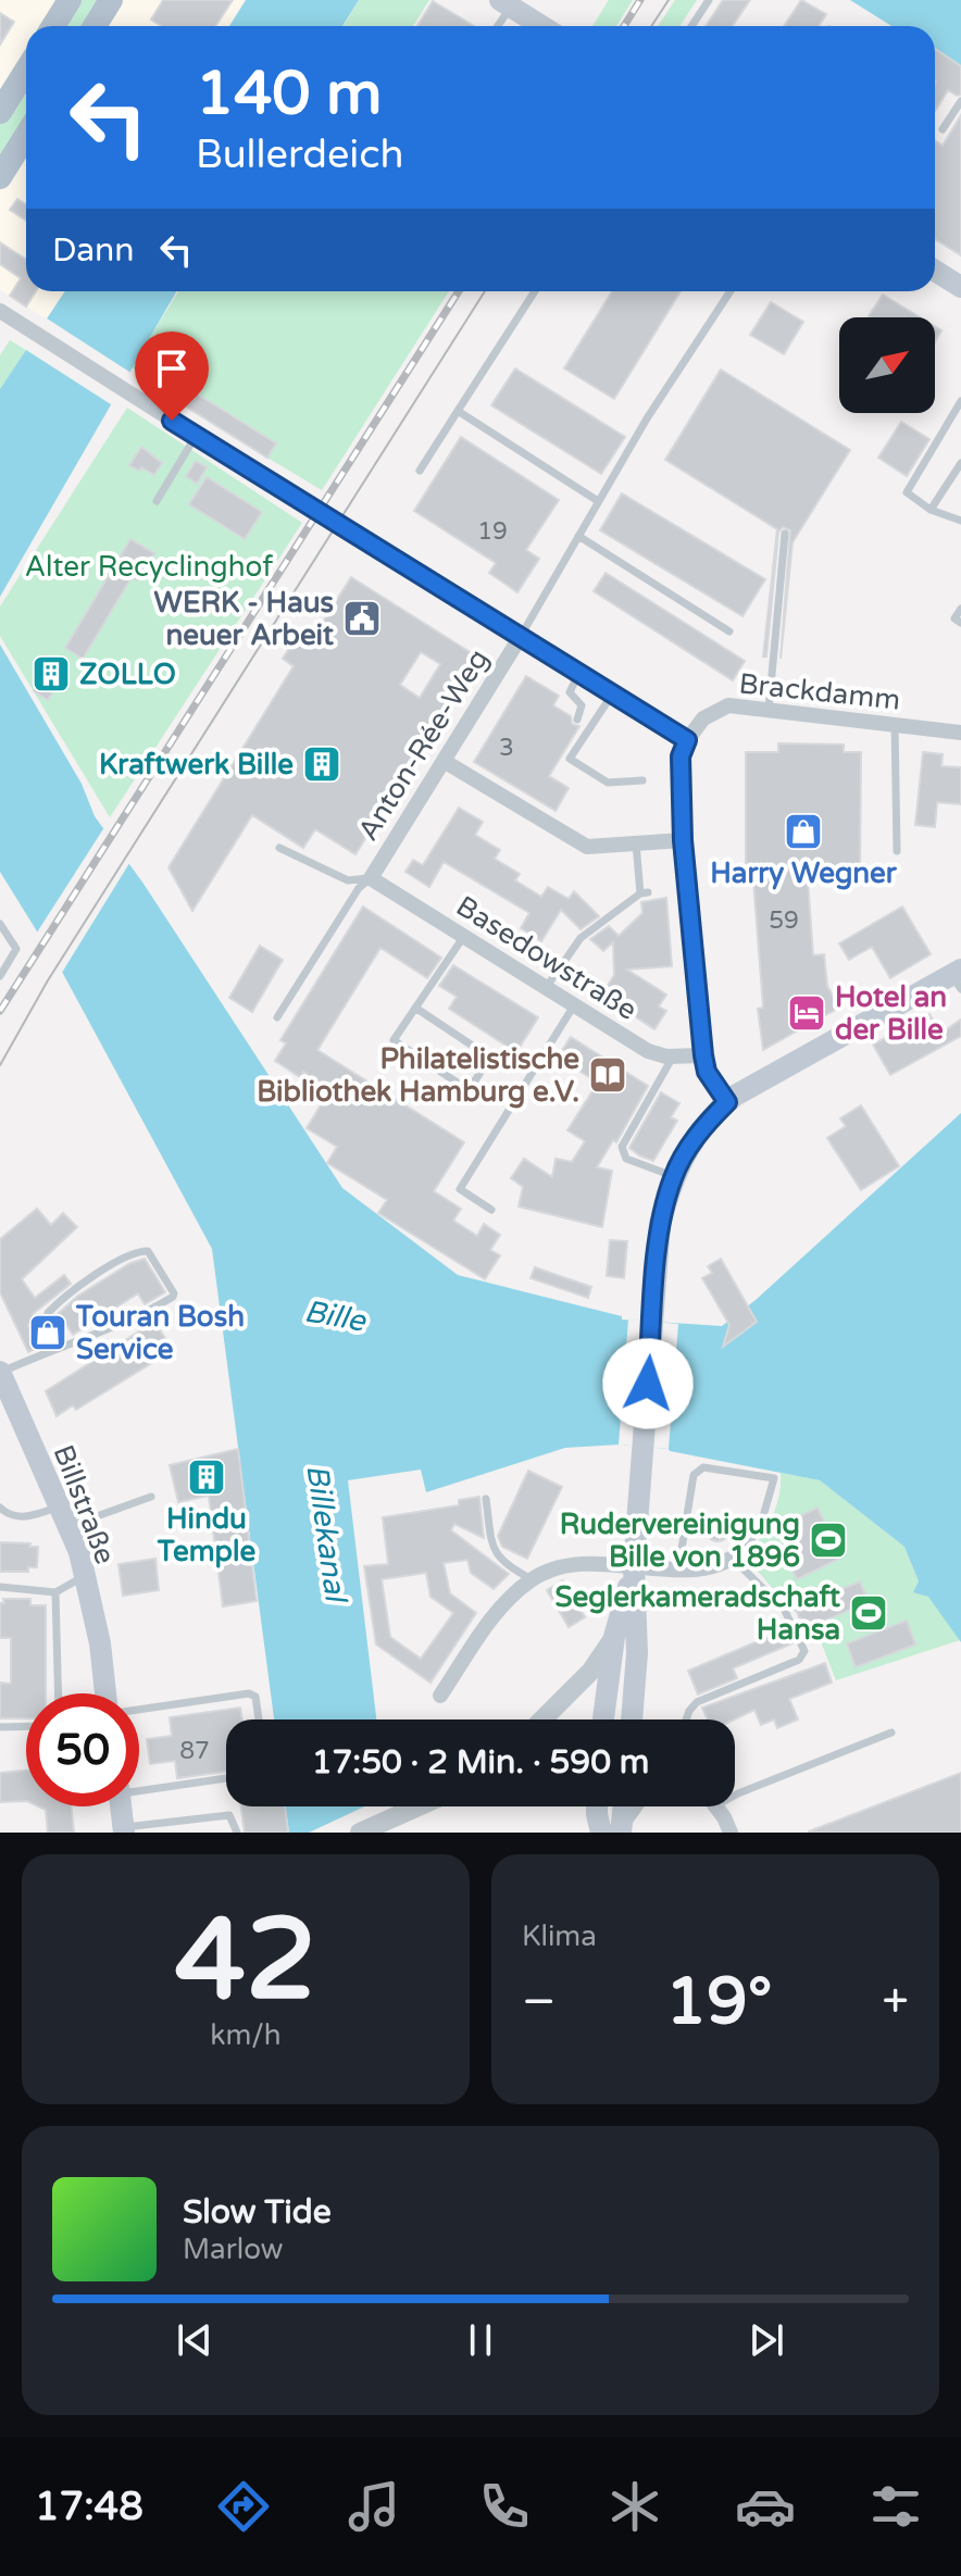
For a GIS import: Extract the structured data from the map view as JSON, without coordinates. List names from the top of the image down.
{
  "streets": {
    "main road": ["Billstraße"],
    "street": ["Brackdamm", "Anton-Rée-Weg", "Basedowstraße"]
  },
  "crossings": [
    ["Anton-Rée-Weg", "Basedowstraße"]
  ],
  "water": ["Bille", "Billekanal"],
  "parks": ["Alter Recyclinghof"],
  "places": {
    "public building": ["WERK - Haus neuer Arbeit"],
    "building": ["ZOLLO", "Kraftwerk Bille", "Hindu Temple"],
    "shop": ["Harry Wegner", "Touran Bosh Service"],
    "hotel": ["Hotel an der Bille"],
    "library": ["Philatelistische Bibliothek Hamburg e.V."],
    "sports": ["Rudervereinigung Bille von 1896", "Seglerkameradschaft Hansa"]
  },
  "house_numbers": [
    "19",
    "3",
    "59",
    "87"
  ],
  "north": "top right",
  "page": {
    "turn": ["140 m", "Bullerdeich"],
    "then": "Dann",
    "limit": "50",
    "trip": "17:50 · 2 Min. · 590 m",
    "tile": [
      ["42", "km/h"],
      "Klima"
    ],
    "heat": ["−", "19°", "+"],
    "song": ["Slow Tide", "Marlow"],
    "tabs": "17:48"
  }
}
